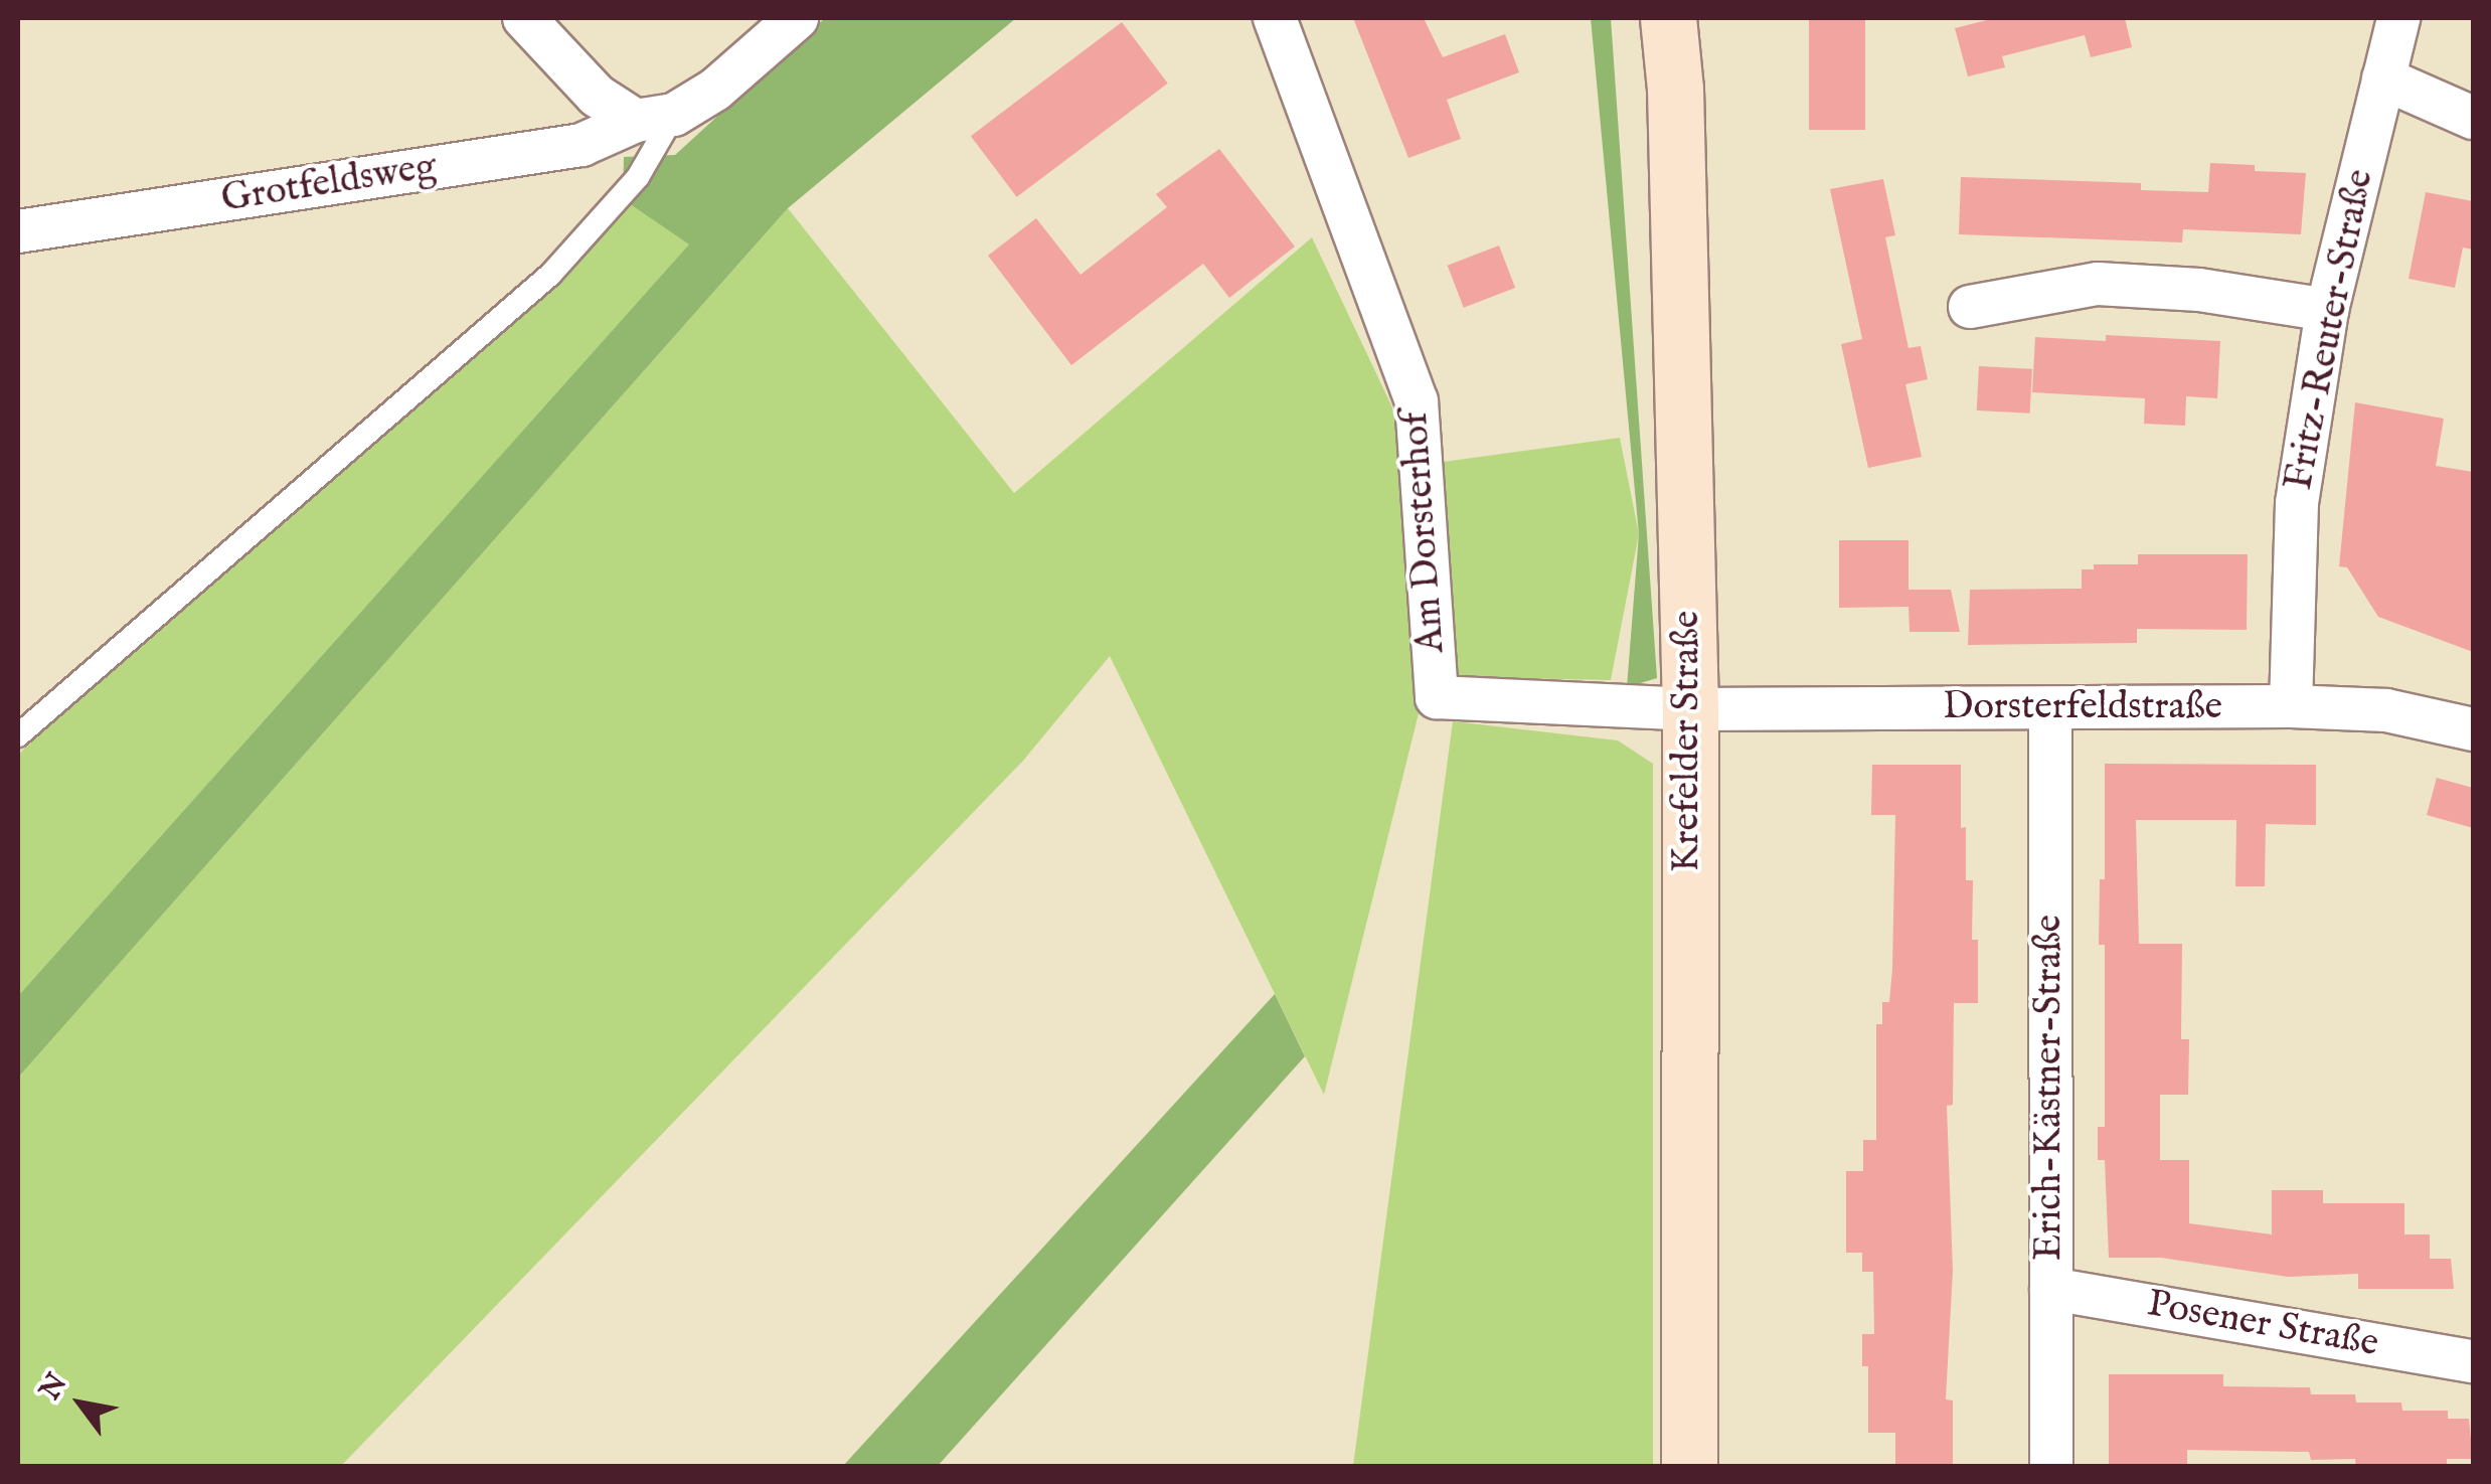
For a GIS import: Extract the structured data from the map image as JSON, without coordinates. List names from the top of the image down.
{
  "streets": {
    "main road": ["Krefelder Straße"],
    "street": [
      "Grotfeldsweg",
      "Fritz-Reuter-Straße",
      "Am Dorsterhof",
      "Dorsterfeldstraße",
      "Erich-Kästner-Straße",
      "Posener Straße"
    ]
  },
  "crossings": [
    ["Fritz-Reuter-Straße", "Dorsterfeldstraße"],
    ["Am Dorsterhof", "Dorsterfeldstraße"],
    ["Am Dorsterhof", "Krefelder Straße"],
    ["Dorsterfeldstraße", "Krefelder Straße"],
    ["Dorsterfeldstraße", "Erich-Kästner-Straße"],
    ["Erich-Kästner-Straße", "Posener Straße"]
  ],
  "north": "top left"
}
